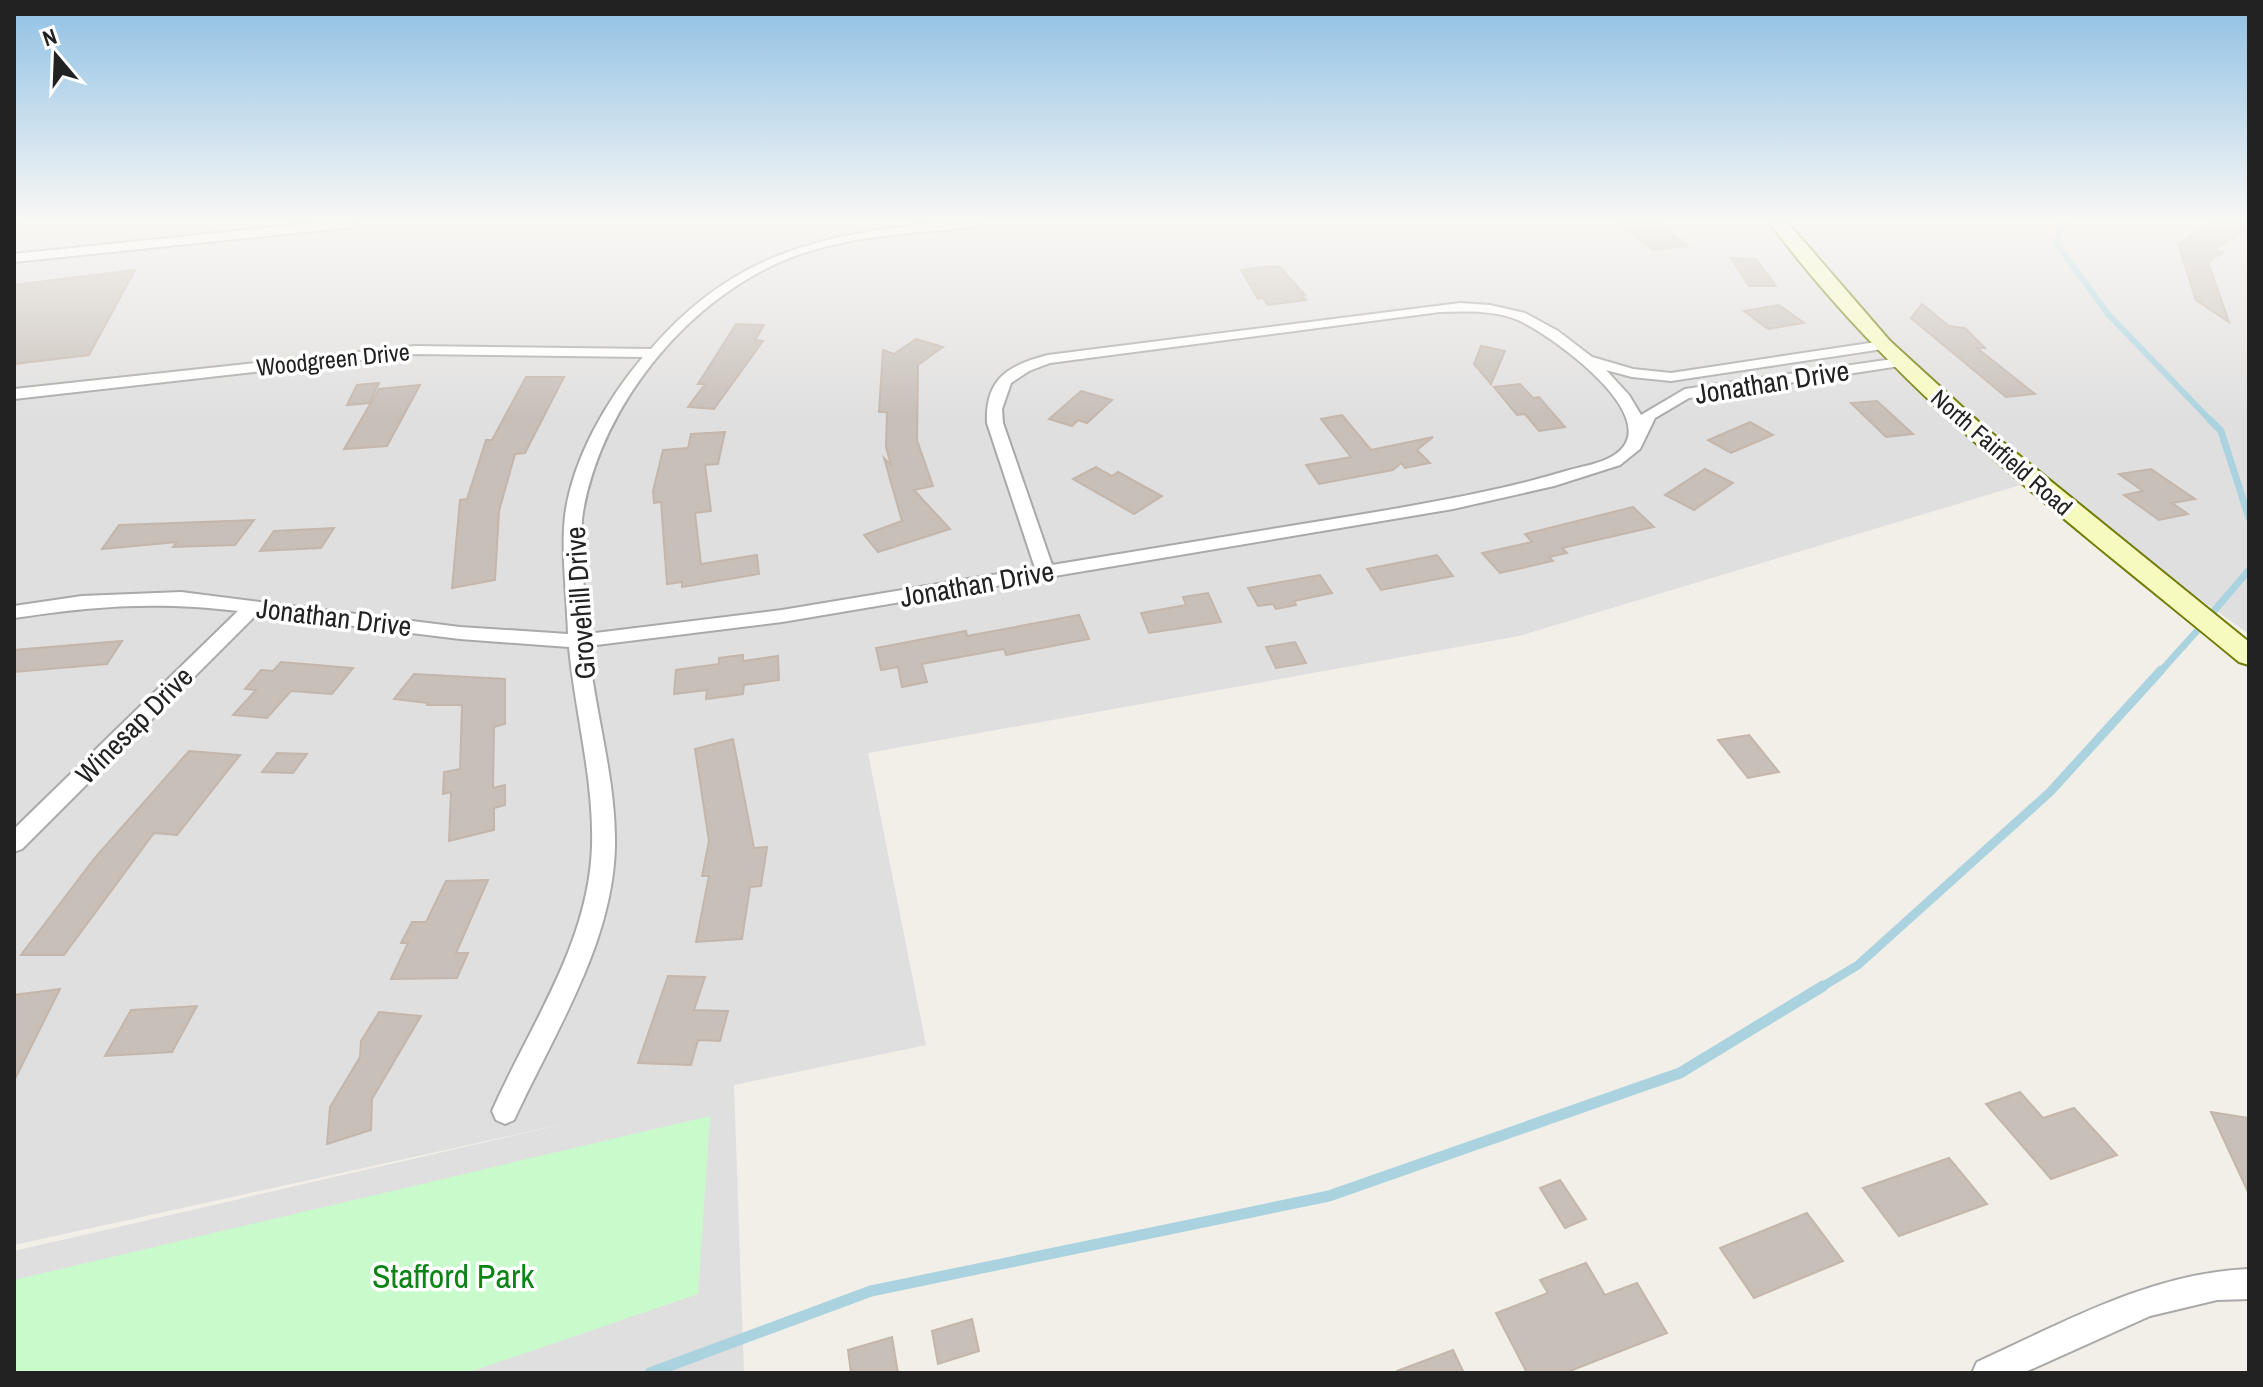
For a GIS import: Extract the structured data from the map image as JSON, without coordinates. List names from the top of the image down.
{
  "streets": {
    "main road": ["North Fairfield Road"],
    "street": [
      "Woodgreen Drive",
      "Jonathan Drive",
      "Grovehill Drive",
      "Winesap Drive"
    ]
  },
  "crossings": [
    ["Woodgreen Drive", "Grovehill Drive"],
    ["Jonathan Drive", "North Fairfield Road"],
    ["Jonathan Drive", "Grovehill Drive"],
    ["Jonathan Drive", "Winesap Drive"]
  ],
  "parks": ["Stafford Park"],
  "north": "top"
}
